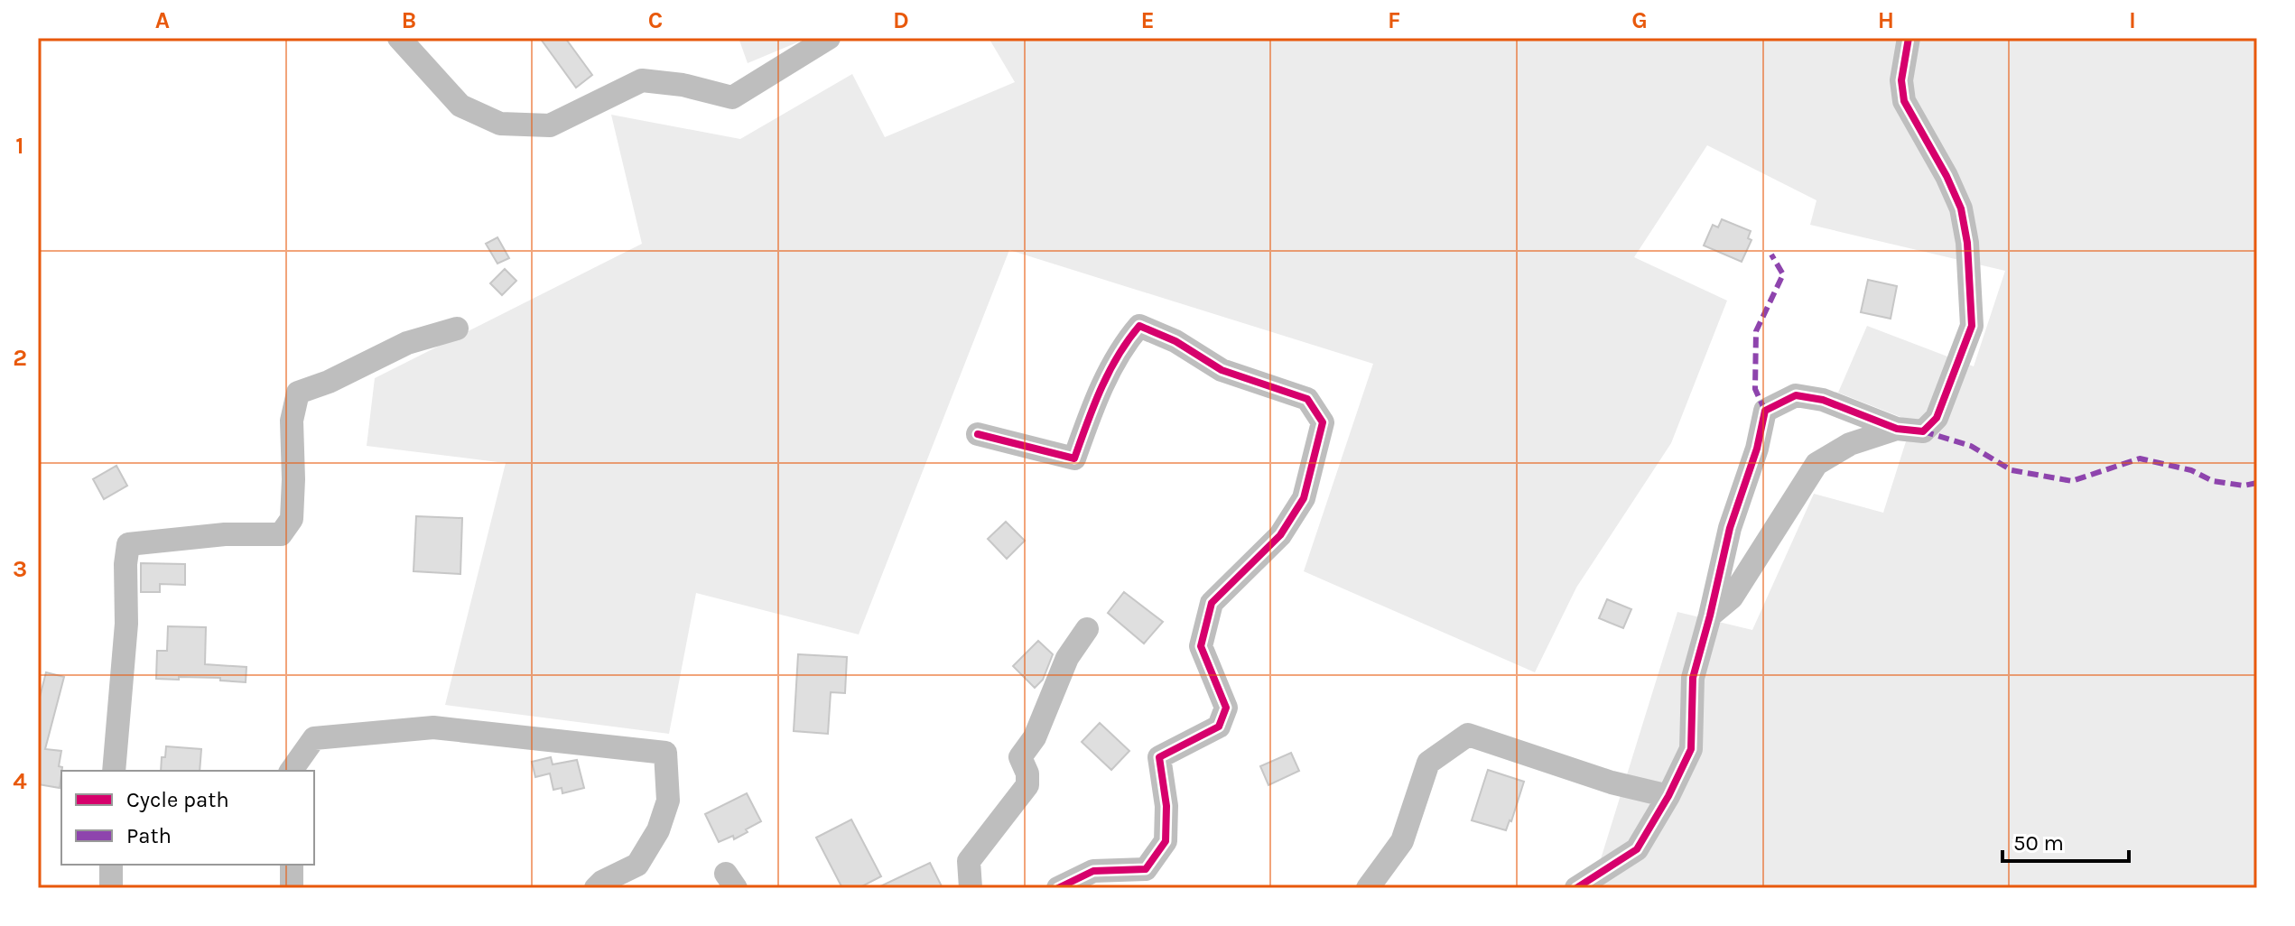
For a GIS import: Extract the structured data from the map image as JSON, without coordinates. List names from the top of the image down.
{
  "legend": ["Cycle path", "Path"],
  "scale_bar": "50 m",
  "grid": {
    "columns": [
      "A",
      "B",
      "C",
      "D",
      "E",
      "F",
      "G",
      "H",
      "I"
    ],
    "rows": [
      "1",
      "2",
      "3",
      "4"
    ]
  }
}
